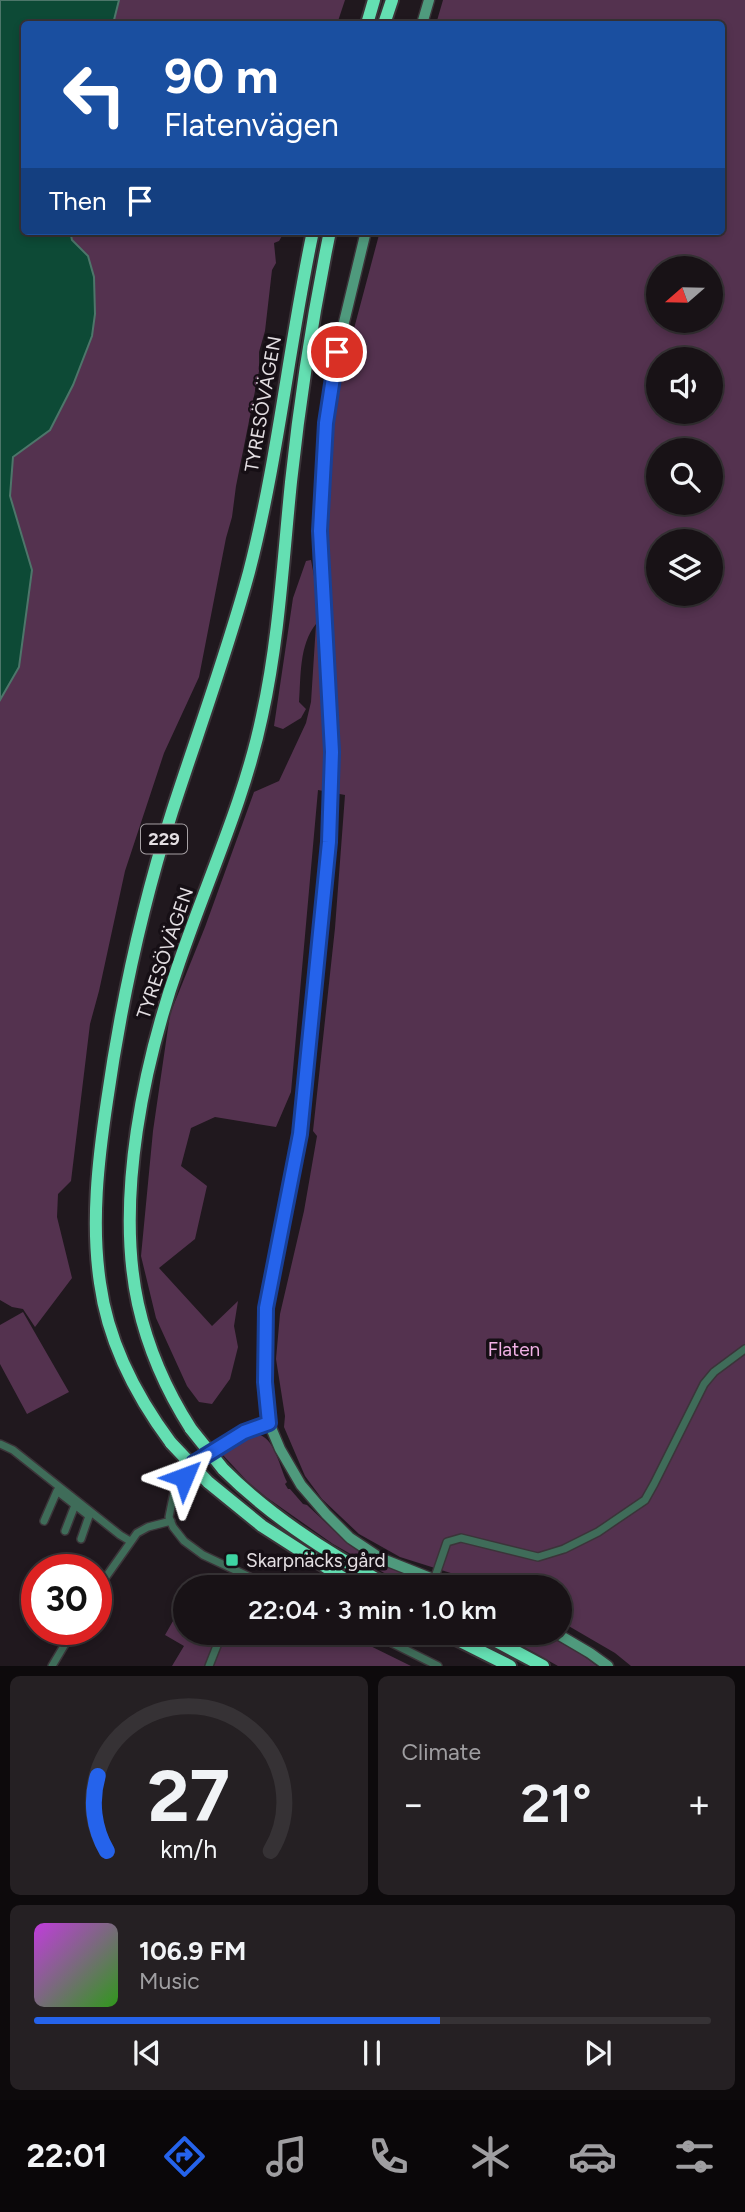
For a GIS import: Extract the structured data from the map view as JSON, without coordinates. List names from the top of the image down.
{
  "streets": {
    "highway": ["TYRESÖVÄGEN", "229"]
  },
  "parks": ["Flaten"],
  "places": {
    "transit": ["Skarpnäcks gård"]
  },
  "north": "left",
  "page": {
    "turn": ["90 m", "Flatenvägen"],
    "then": "Then",
    "limit": "30",
    "trip": "22:04 · 3 min · 1.0 km",
    "tile": "Climate",
    "heat": ["−", "21°", "+"],
    "song": ["106.9 FM", "Music"],
    "tabs": "22:01",
    "gauge": ["27", "km/h"]
  }
}
